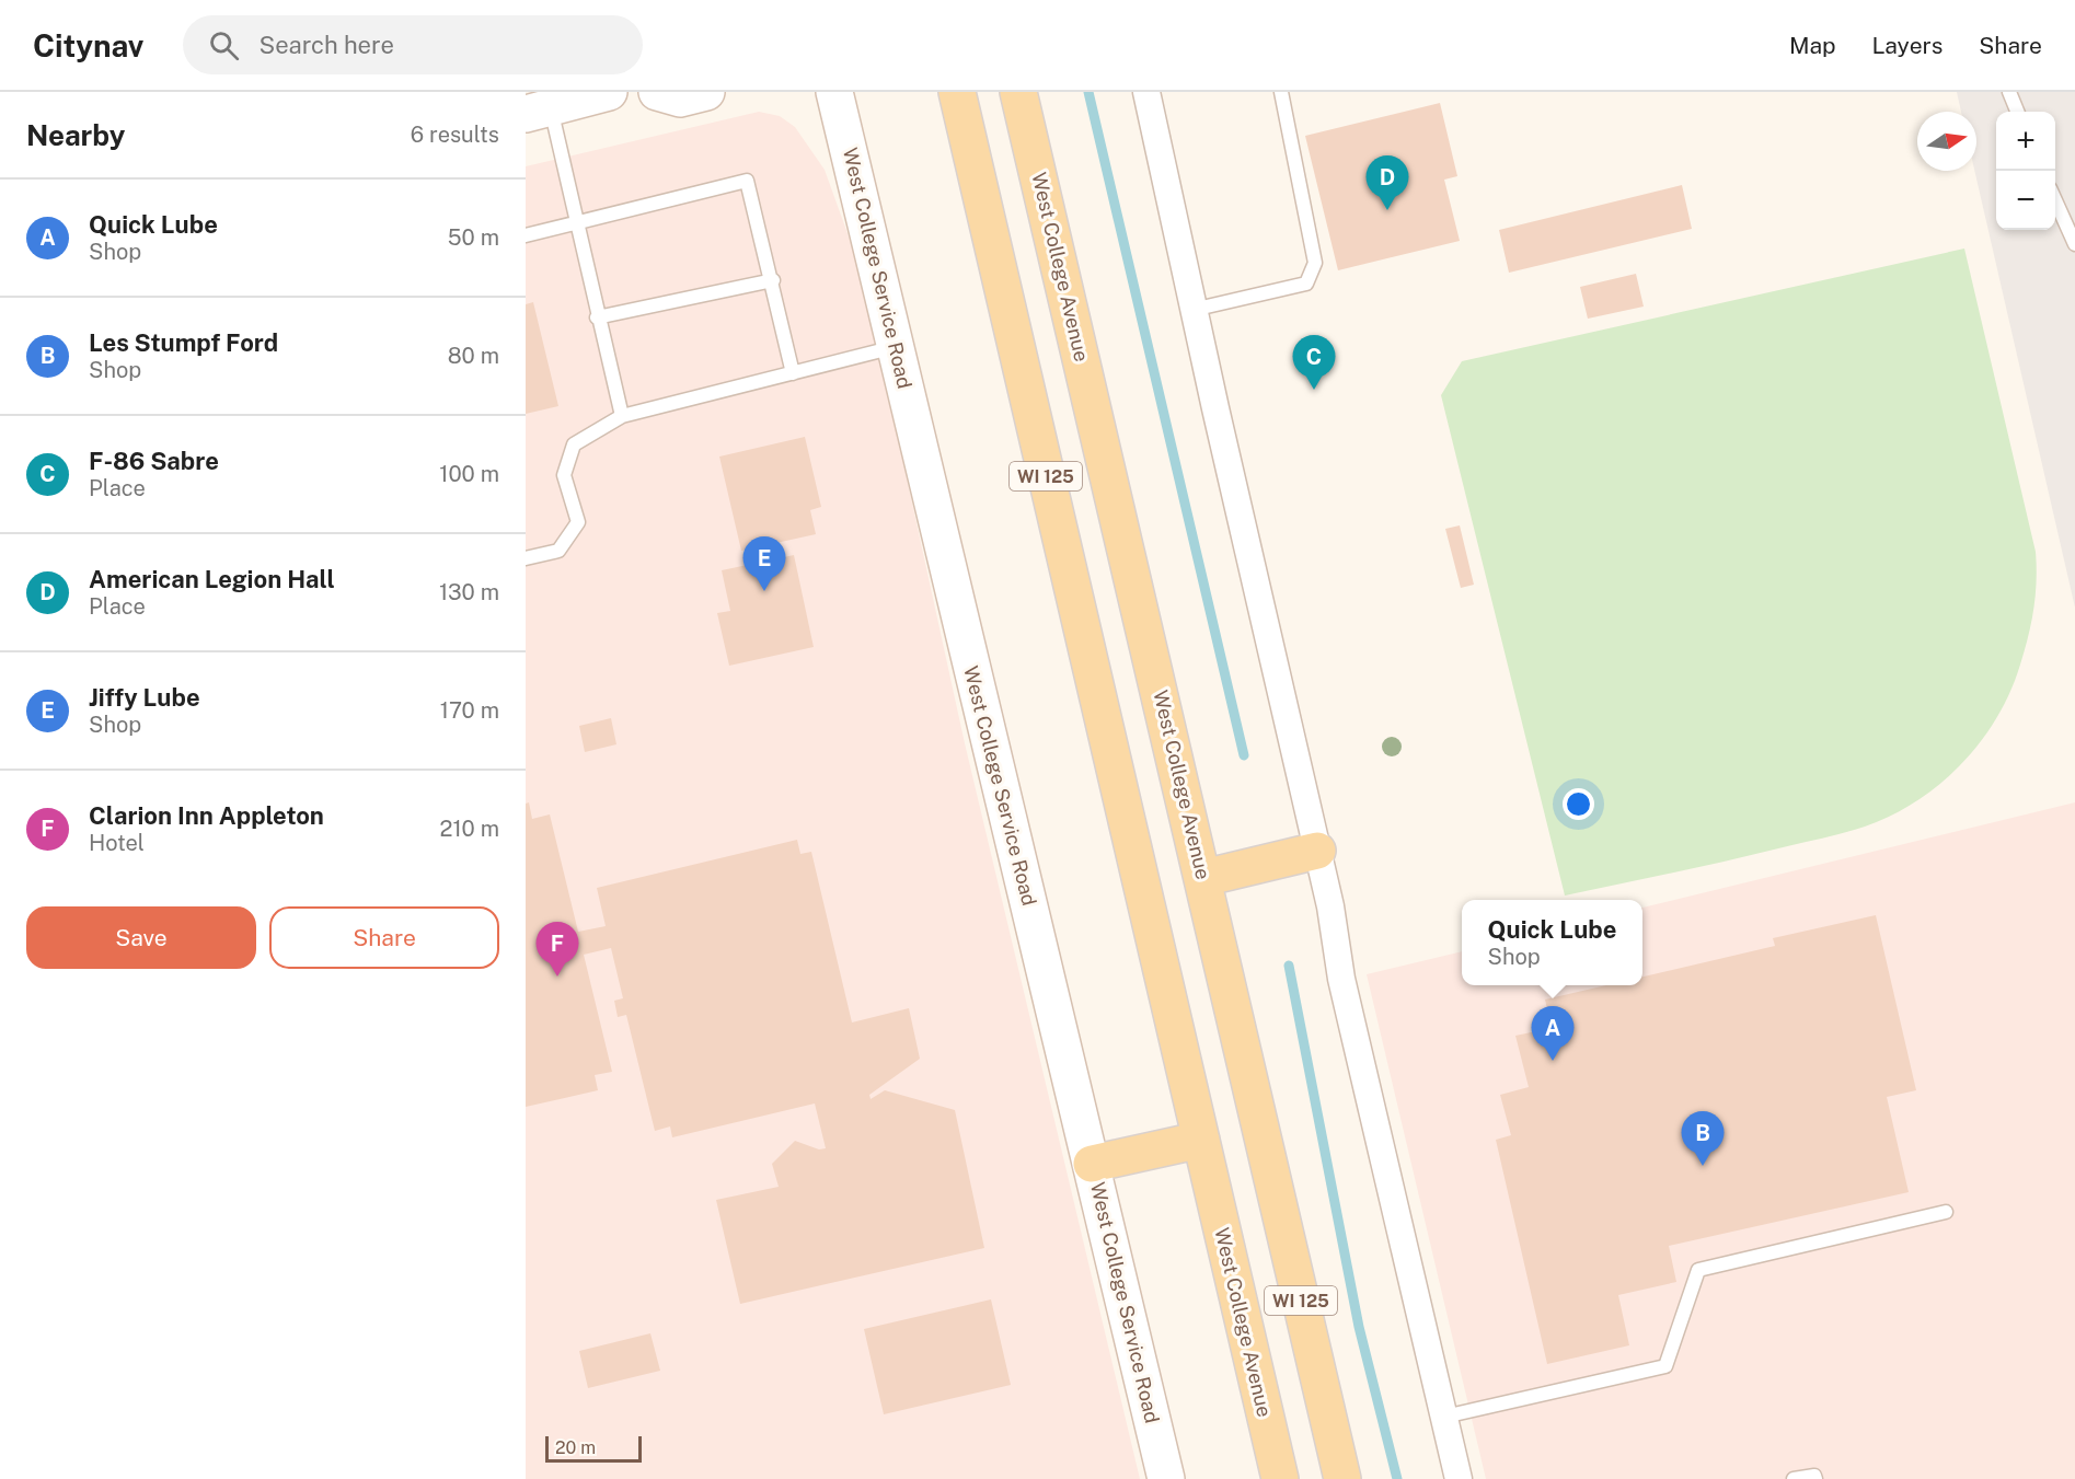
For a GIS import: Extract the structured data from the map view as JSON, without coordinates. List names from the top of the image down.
{
  "streets": {
    "main road": ["West College Avenue", "WI 125"],
    "street": ["West College Service Road"]
  },
  "scale_bar": "20 m",
  "north": "right",
  "page": {
    "header": "Citynav",
    "search": "Search here",
    "nav": ["Map", "Layers", "Share"],
    "heading": ["Nearby", "6 results"],
    "map_buttons": ["+", "−"],
    "pins": [
      "D",
      "C",
      "E",
      "F",
      "A",
      "B"
    ],
    "list": [
      {
        "mark": "A",
        "name": "Quick Lube",
        "note": "Shop",
        "value": "50 m"
      },
      {
        "mark": "B",
        "name": "Les Stumpf Ford",
        "note": "Shop",
        "value": "80 m"
      },
      {
        "mark": "C",
        "name": "F-86 Sabre",
        "note": "Place",
        "value": "100 m"
      },
      {
        "mark": "D",
        "name": "American Legion Hall",
        "note": "Place",
        "value": "130 m"
      },
      {
        "mark": "E",
        "name": "Jiffy Lube",
        "note": "Shop",
        "value": "170 m"
      },
      {
        "mark": "F",
        "name": "Clarion Inn Appleton",
        "note": "Hotel",
        "value": "210 m"
      }
    ],
    "buttons": ["Save", "Share"],
    "popup": ["Quick Lube", "Shop"],
    "scale": "20 m"
  }
}
